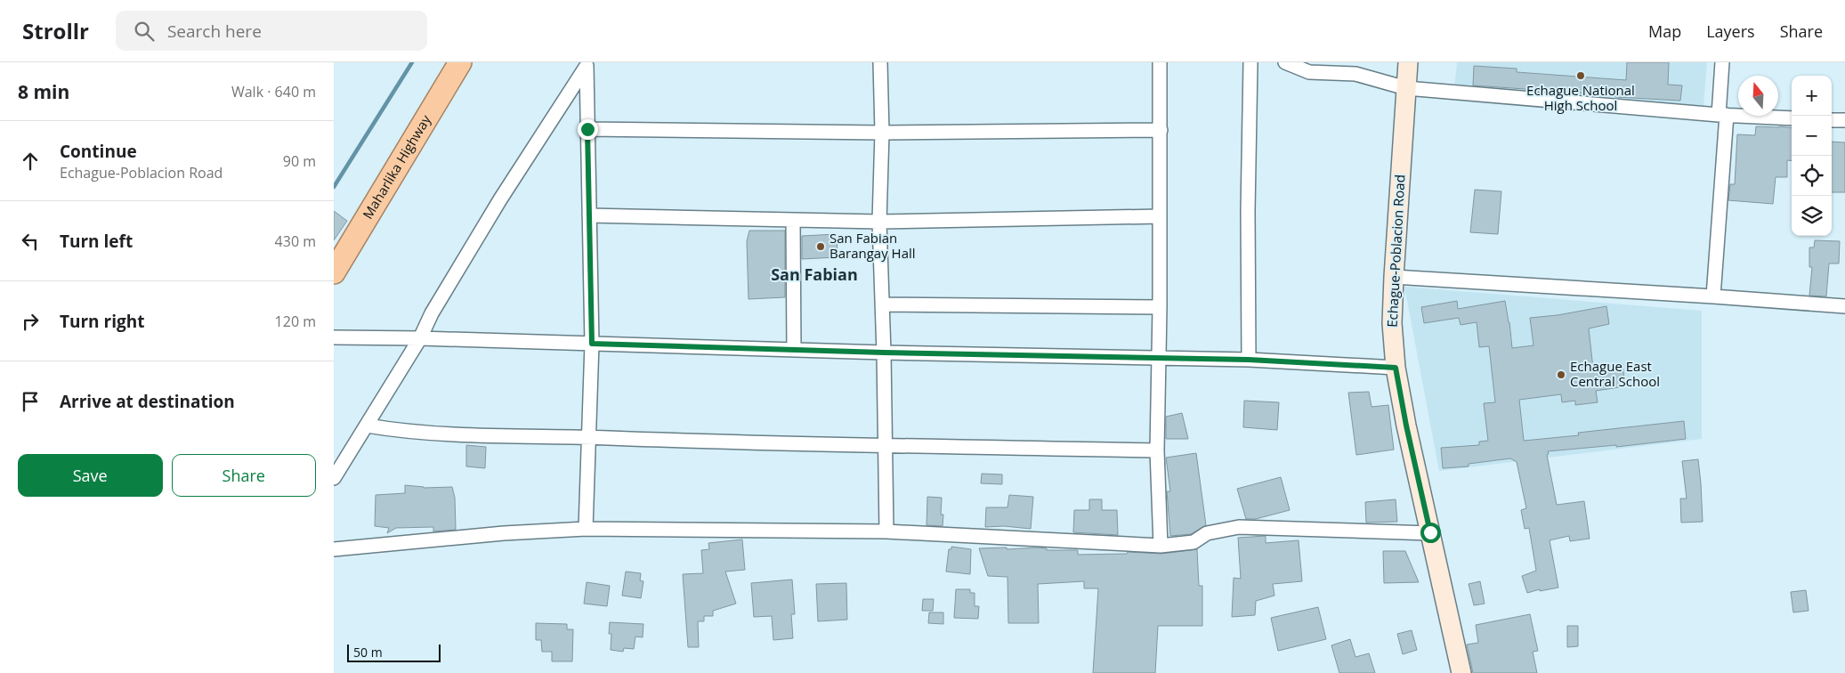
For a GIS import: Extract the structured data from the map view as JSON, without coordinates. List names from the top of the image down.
{
  "streets": {
    "highway": ["Maharlika Highway"],
    "main road": ["Echague-Poblacion Road"]
  },
  "districts": ["San Fabian"],
  "places": ["Echague National High School", "San Fabian Barangay Hall", "Echague East Central School"],
  "scale_bar": "50 m",
  "north": "top",
  "page": {
    "header": "Strollr",
    "search": "Search here",
    "nav": ["Map", "Layers", "Share"],
    "heading": ["8 min", "Walk · 640 m"],
    "map_buttons": ["+", "−"],
    "list": [
      ["Continue", "Echague-Poblacion Road", "90 m"],
      ["Turn left", "430 m"],
      ["Turn right", "120 m"],
      "Arrive at destination"
    ],
    "buttons": ["Save", "Share"],
    "scale": "50 m"
  }
}
